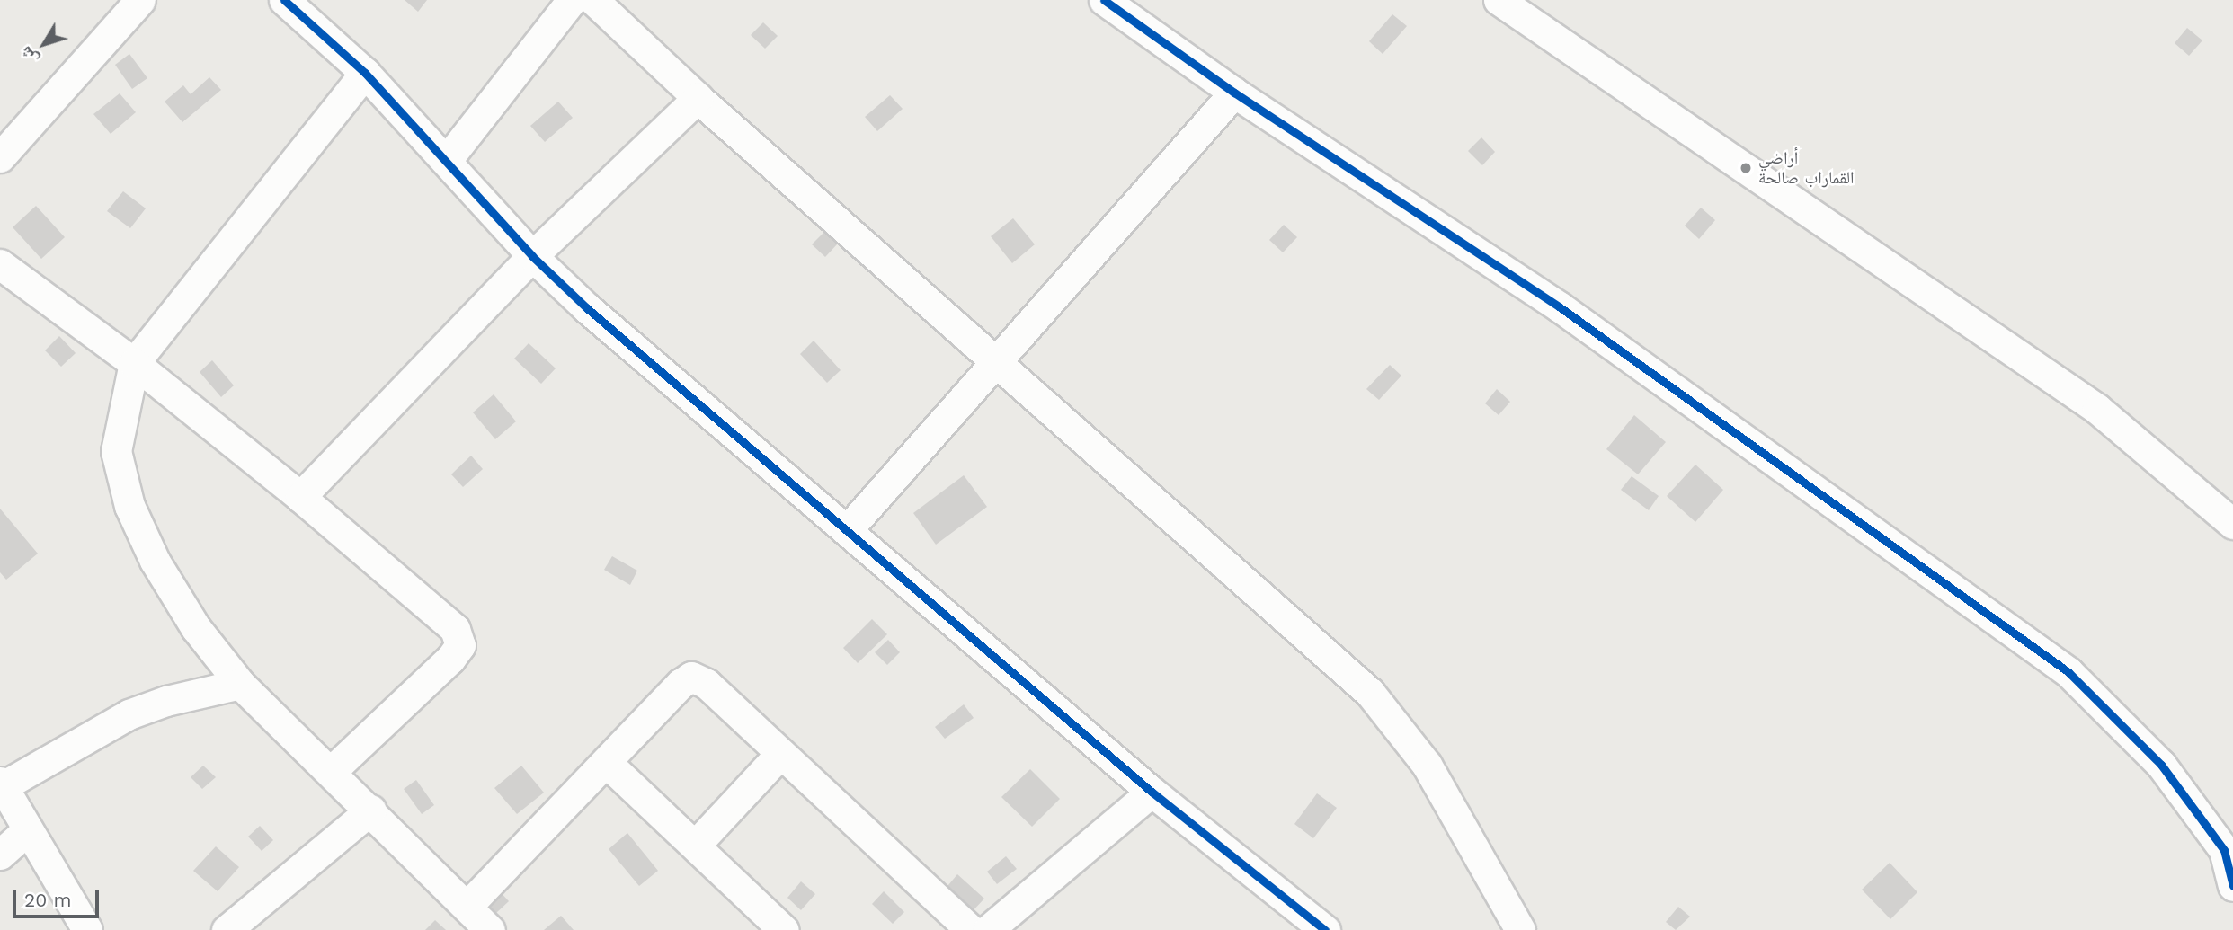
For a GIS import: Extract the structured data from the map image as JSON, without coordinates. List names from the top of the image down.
{
  "places": ["أراضي القماراب صالحة"],
  "scale_bar": "20 m",
  "north": "bottom left"
}
